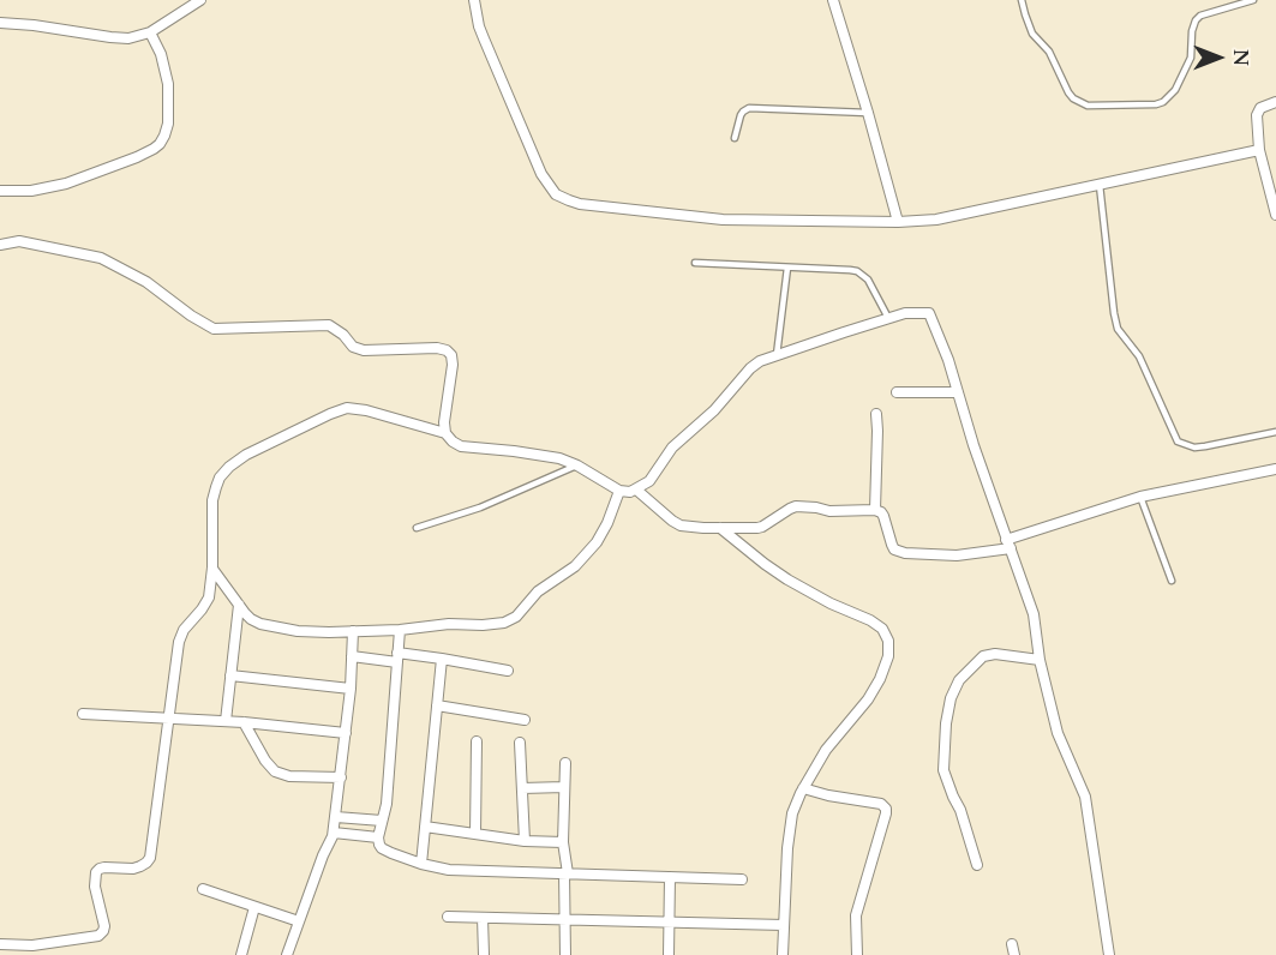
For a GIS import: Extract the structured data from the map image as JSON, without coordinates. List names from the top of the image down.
{
  "north": "right"
}
